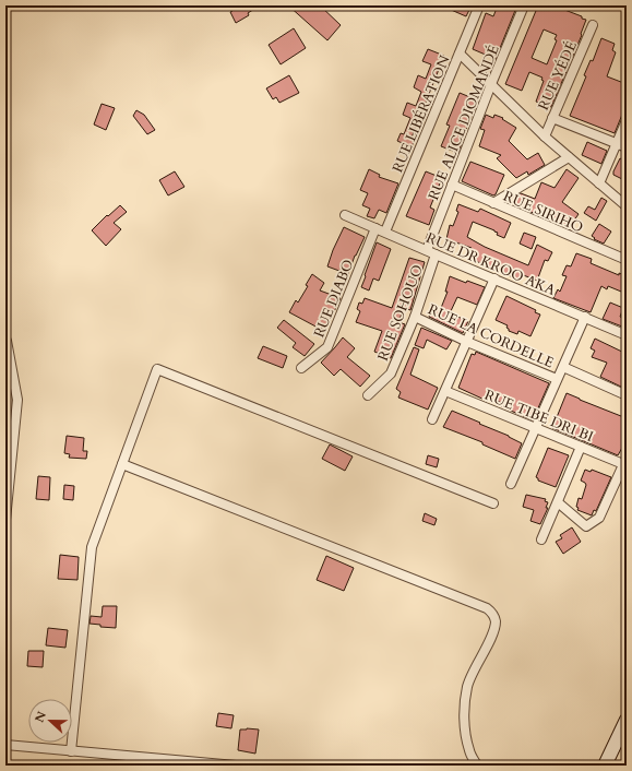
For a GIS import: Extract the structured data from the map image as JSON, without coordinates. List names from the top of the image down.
{
  "streets": {
    "street": [
      "RUE YÉDÉ",
      "RUE LIBÉRATION",
      "RUE ALICE DIOMANDÉ",
      "RUE SIRIHO",
      "RUE DR KROO AKA",
      "RUE DIABO",
      "RUE SOHOUO",
      "RUE LA CORDELLE",
      "RUE TIBE DRI BI"
    ]
  },
  "crossings": [
    ["RUE LIBÉRATION", "RUE DR KROO AKA"],
    ["RUE ALICE DIOMANDÉ", "RUE SIRIHO"],
    ["RUE ALICE DIOMANDÉ", "RUE DR KROO AKA"],
    ["RUE DR KROO AKA", "RUE DIABO"],
    ["RUE DR KROO AKA", "RUE SOHOUO"],
    ["RUE SOHOUO", "RUE LA CORDELLE"]
  ],
  "north": "left"
}
